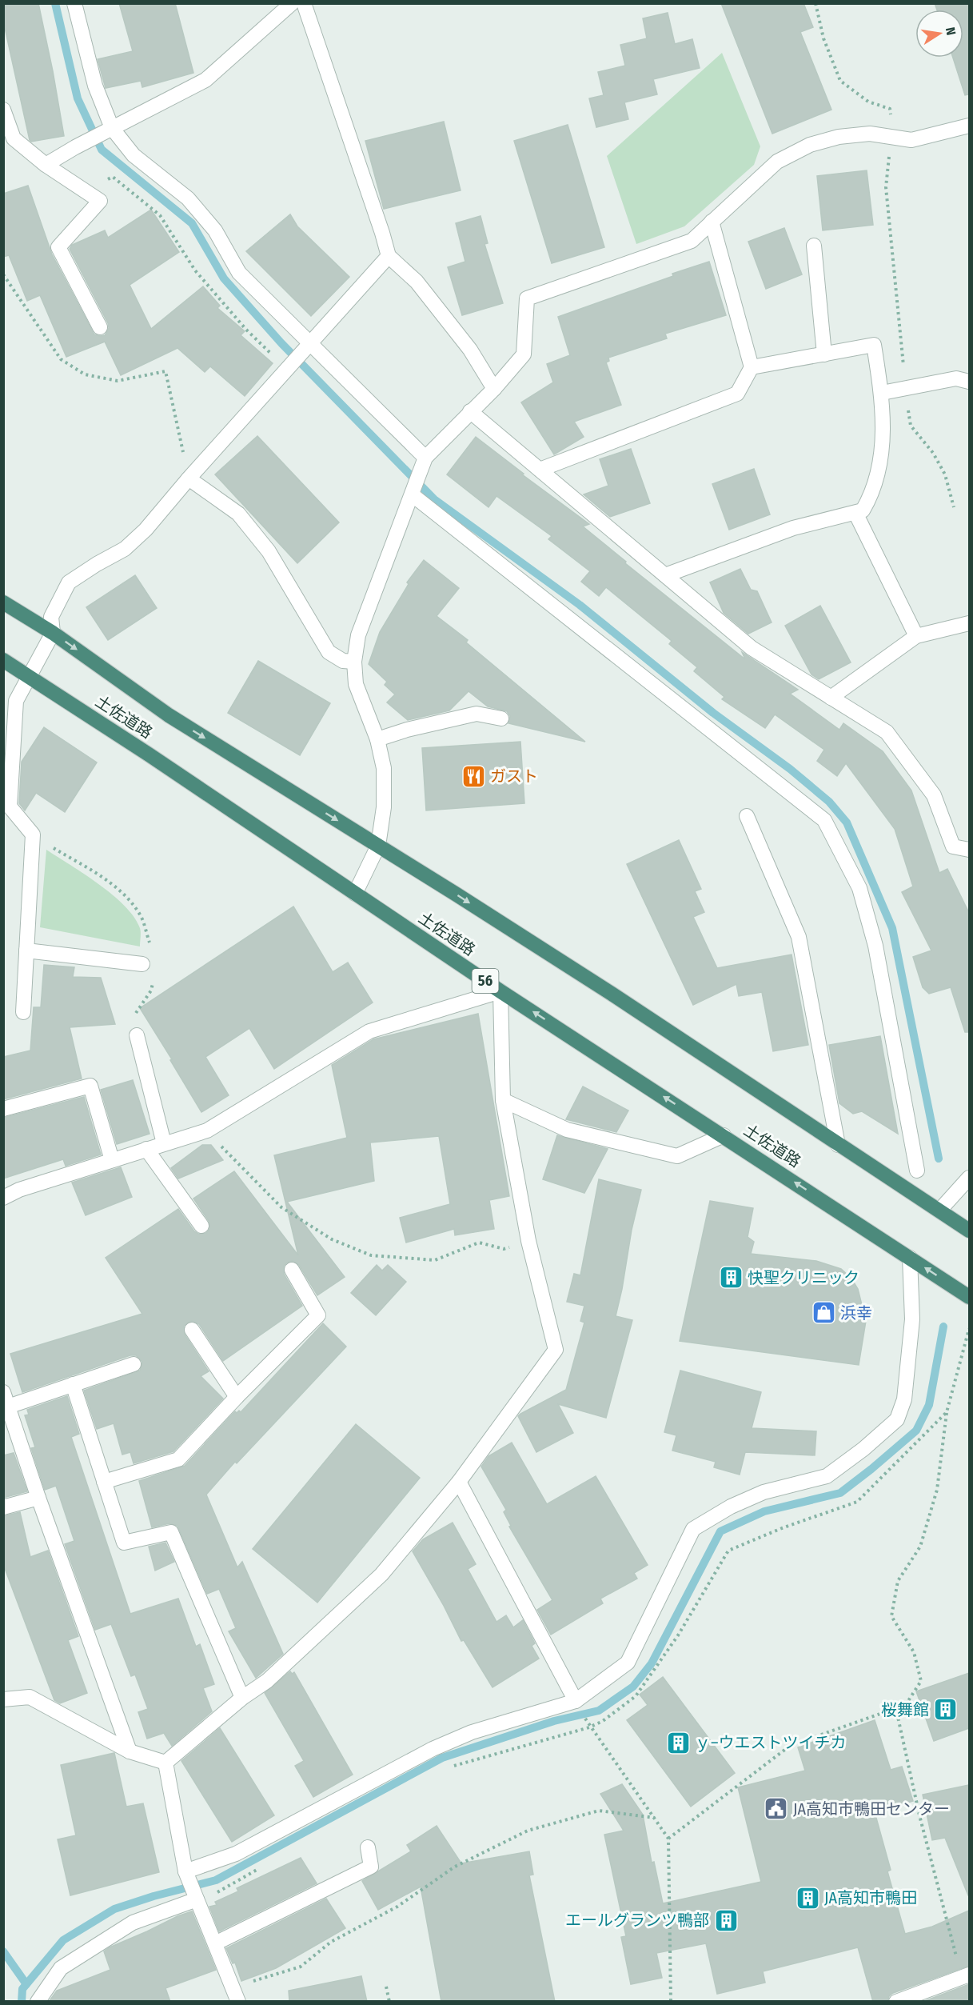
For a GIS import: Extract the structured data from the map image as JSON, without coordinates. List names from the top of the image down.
{
  "streets": {
    "highway": ["土佐道路", "56"]
  },
  "places": {
    "restaurant": ["ガスト"],
    "building": [
      "快聖クリニック",
      "桜舞館",
      "ｙ―ウエストツイチカ",
      "JA高知市鴨田",
      "エールグランツ鴨部"
    ],
    "shop": ["浜幸"],
    "public building": ["JA高知市鴨田センター"]
  },
  "north": "right"
}
